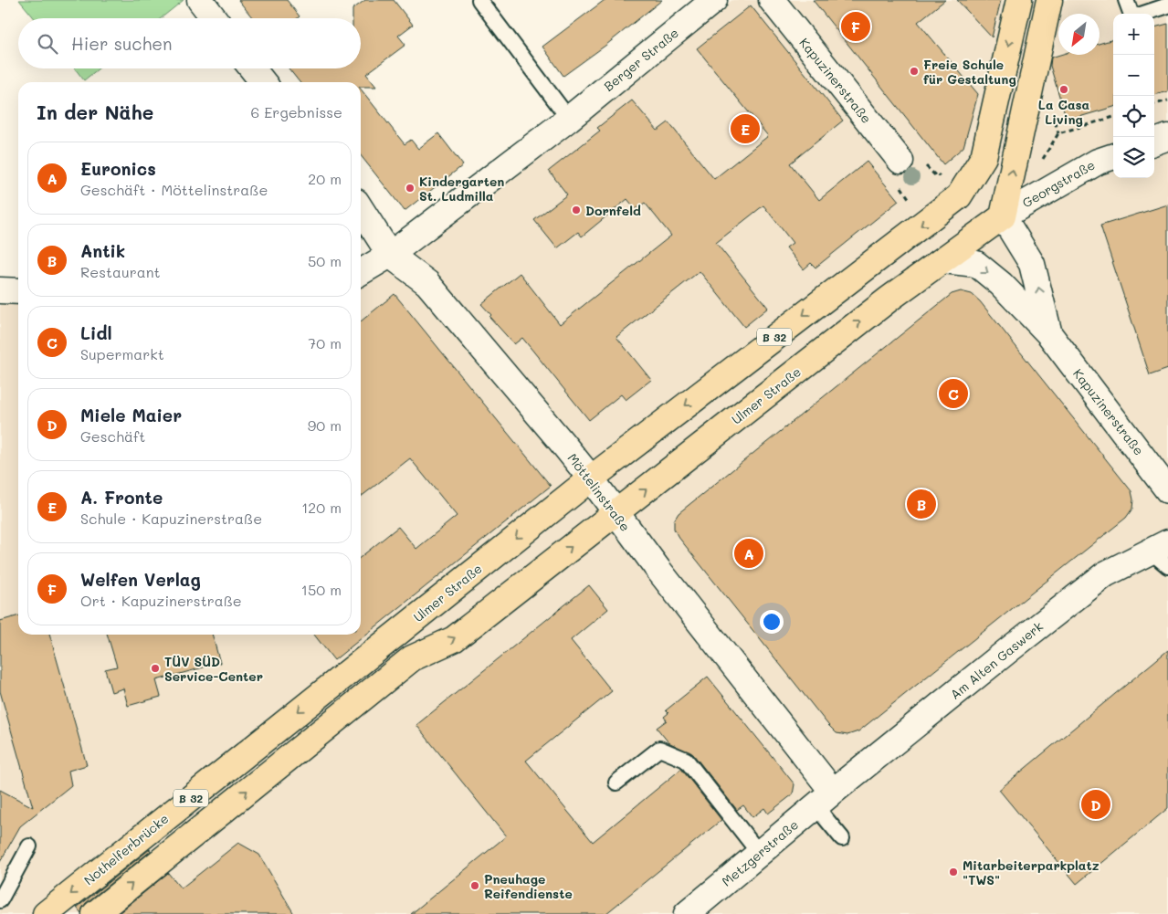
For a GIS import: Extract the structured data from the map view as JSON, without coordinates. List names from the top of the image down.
{
  "streets": {
    "main road": ["B 32", "Ulmer Straße", "Nothelferbrücke"],
    "street": [
      "Berger Straße",
      "Kapuzinerstraße",
      "Georgstraße",
      "Möttelinstraße",
      "Am Alten Gaswerk",
      "Metzgerstraße"
    ]
  },
  "crossings": [
    ["Berger Straße", "Möttelinstraße"],
    ["Kapuzinerstraße", "Georgstraße"],
    ["Kapuzinerstraße", "Ulmer Straße"],
    ["Georgstraße", "Ulmer Straße"],
    ["Ulmer Straße", "Möttelinstraße"],
    ["Ulmer Straße", "Nothelferbrücke"],
    ["Möttelinstraße", "Am Alten Gaswerk"],
    ["Möttelinstraße", "Metzgerstraße"],
    ["Am Alten Gaswerk", "Metzgerstraße"]
  ],
  "one_way": ["Nothelferbrücke"],
  "places": [
    "Freie Schule für Gestaltung",
    "La Casa Living",
    "Kindergarten St. Ludmilla",
    "Dornfeld",
    "TÜV SÜD Service-Center",
    "Mitarbeiterparkplatz \"TWS\"",
    "Pneuhage Reifendienste"
  ],
  "north": "bottom left",
  "page": {
    "pins": [
      "F",
      "E",
      "C",
      "B",
      "A",
      "D"
    ],
    "map_buttons": ["+", "−"],
    "search": "Hier suchen",
    "heading": ["In der Nähe", "6 Ergebnisse"],
    "list": [
      {
        "mark": "A",
        "name": "Euronics",
        "note": "Geschäft · Möttelinstraße",
        "value": "20 m"
      },
      {
        "mark": "B",
        "name": "Antik",
        "note": "Restaurant",
        "value": "50 m"
      },
      {
        "mark": "C",
        "name": "Lidl",
        "note": "Supermarkt",
        "value": "70 m"
      },
      {
        "mark": "D",
        "name": "Miele Maier",
        "note": "Geschäft",
        "value": "90 m"
      },
      {
        "mark": "E",
        "name": "A. Fronte",
        "note": "Schule · Kapuzinerstraße",
        "value": "120 m"
      },
      {
        "mark": "F",
        "name": "Welfen Verlag",
        "note": "Ort · Kapuzinerstraße",
        "value": "150 m"
      }
    ]
  }
}
